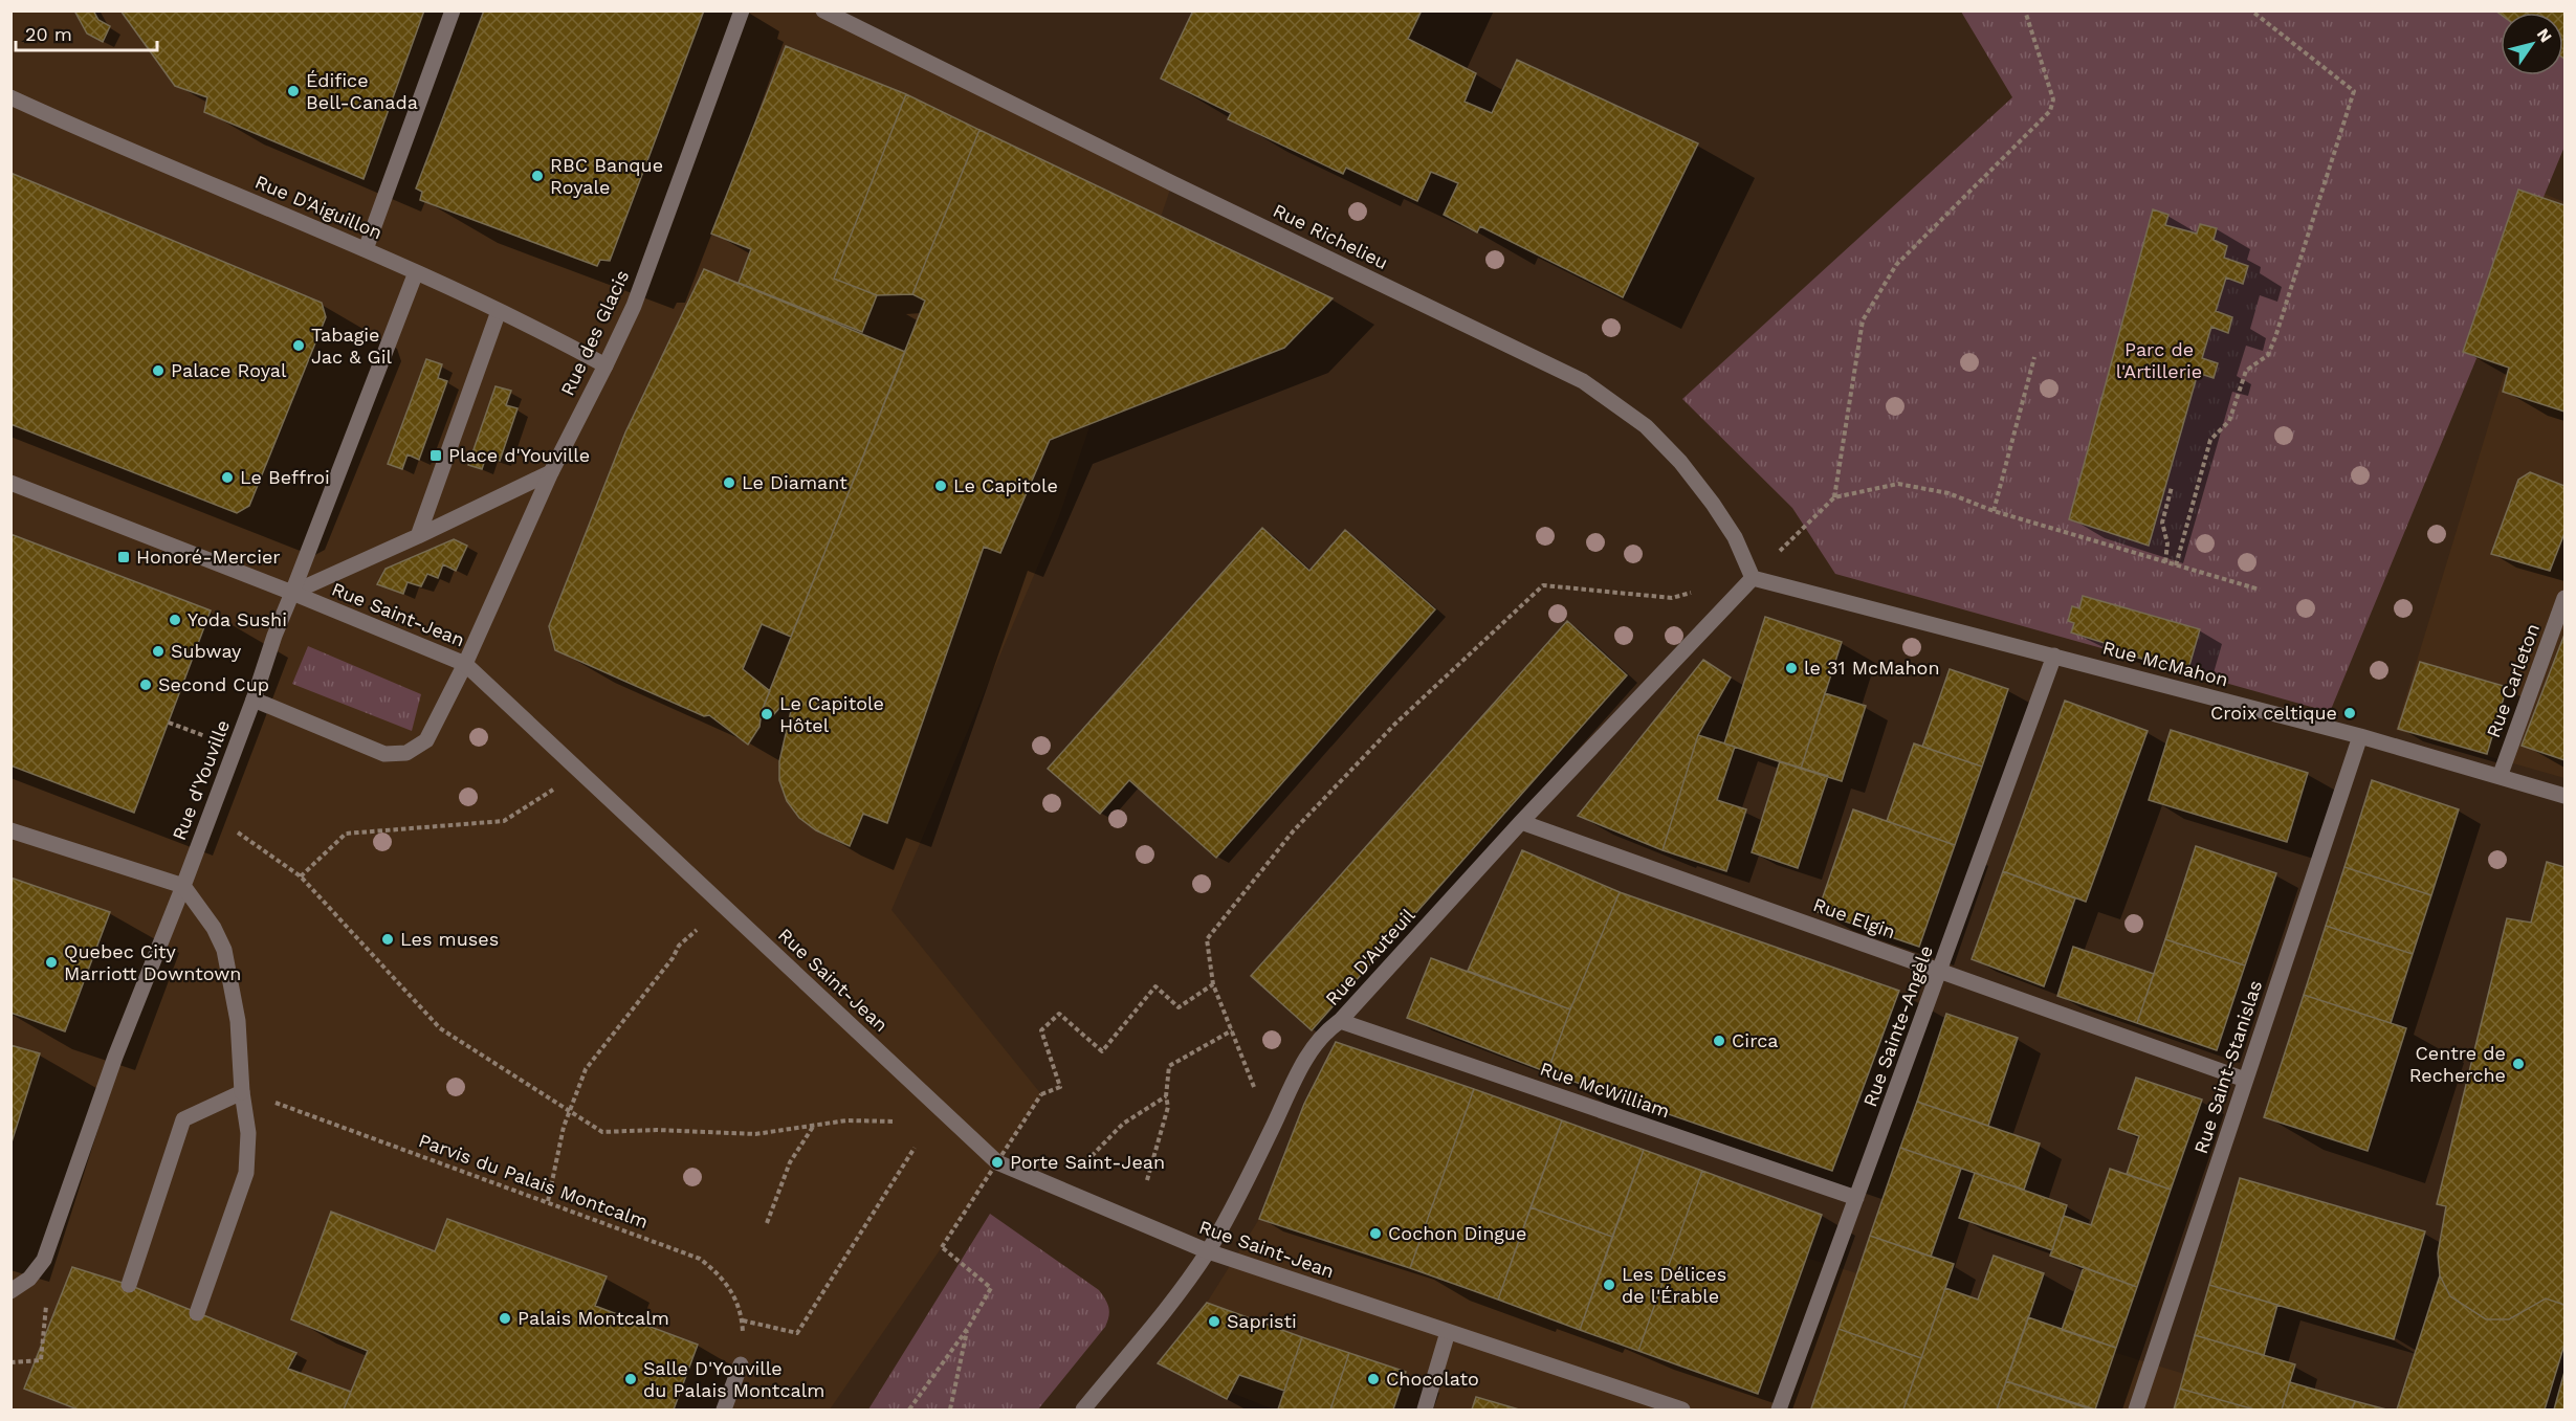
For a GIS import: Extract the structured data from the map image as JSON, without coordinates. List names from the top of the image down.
{
  "streets": {
    "street": [
      "Rue D'Aiguillon",
      "Rue Richelieu",
      "Rue des Glacis",
      "Rue Saint-Jean",
      "Rue McMahon",
      "Rue Carleton",
      "Rue d'Youville",
      "Rue Elgin",
      "Rue D'Auteuil",
      "Rue Sainte-Angèle",
      "Rue Saint-Stanislas",
      "Rue McWilliam"
    ],
    "path": ["Parvis du Palais Montcalm"]
  },
  "crossings": [
    ["Rue D'Aiguillon", "Rue des Glacis"],
    ["Rue D'Aiguillon", "Rue d'Youville"],
    ["Rue Richelieu", "Rue McMahon"],
    ["Rue Richelieu", "Rue D'Auteuil"],
    ["Rue des Glacis", "Rue Saint-Jean"],
    ["Rue des Glacis", "Rue d'Youville"],
    ["Rue Saint-Jean", "Rue d'Youville"],
    ["Rue Saint-Jean", "Rue D'Auteuil"],
    ["Rue McMahon", "Rue Carleton"],
    ["Rue McMahon", "Rue D'Auteuil"],
    ["Rue McMahon", "Rue Sainte-Angèle"],
    ["Rue McMahon", "Rue Saint-Stanislas"],
    ["Rue Elgin", "Rue D'Auteuil"],
    ["Rue Elgin", "Rue Sainte-Angèle"],
    ["Rue Elgin", "Rue Saint-Stanislas"],
    ["Rue D'Auteuil", "Rue McWilliam"],
    ["Rue Sainte-Angèle", "Rue McWilliam"]
  ],
  "parks": ["Parc de l'Artillerie"],
  "places": {
    "other": [
      "Édifice Bell-Canada",
      "RBC Banque Royale",
      "Tabagie Jac & Gil",
      "Palace Royal",
      "Le Beffroi",
      "Le Diamant",
      "Le Capitole",
      "Yoda Sushi",
      "Subway",
      "le 31 McMahon",
      "Second Cup",
      "Croix celtique",
      "Le Capitole Hôtel",
      "Les muses",
      "Quebec City Marriott Downtown",
      "Circa",
      "Centre de Recherche",
      "Porte Saint-Jean",
      "Cochon Dingue",
      "Les Délices de l'Érable",
      "Palais Montcalm",
      "Sapristi",
      "Salle D'Youville du Palais Montcalm",
      "Chocolato"
    ],
    "transit": ["Place d'Youville", "Honoré-Mercier"]
  },
  "scale_bar": "20 m",
  "north": "top right"
}
